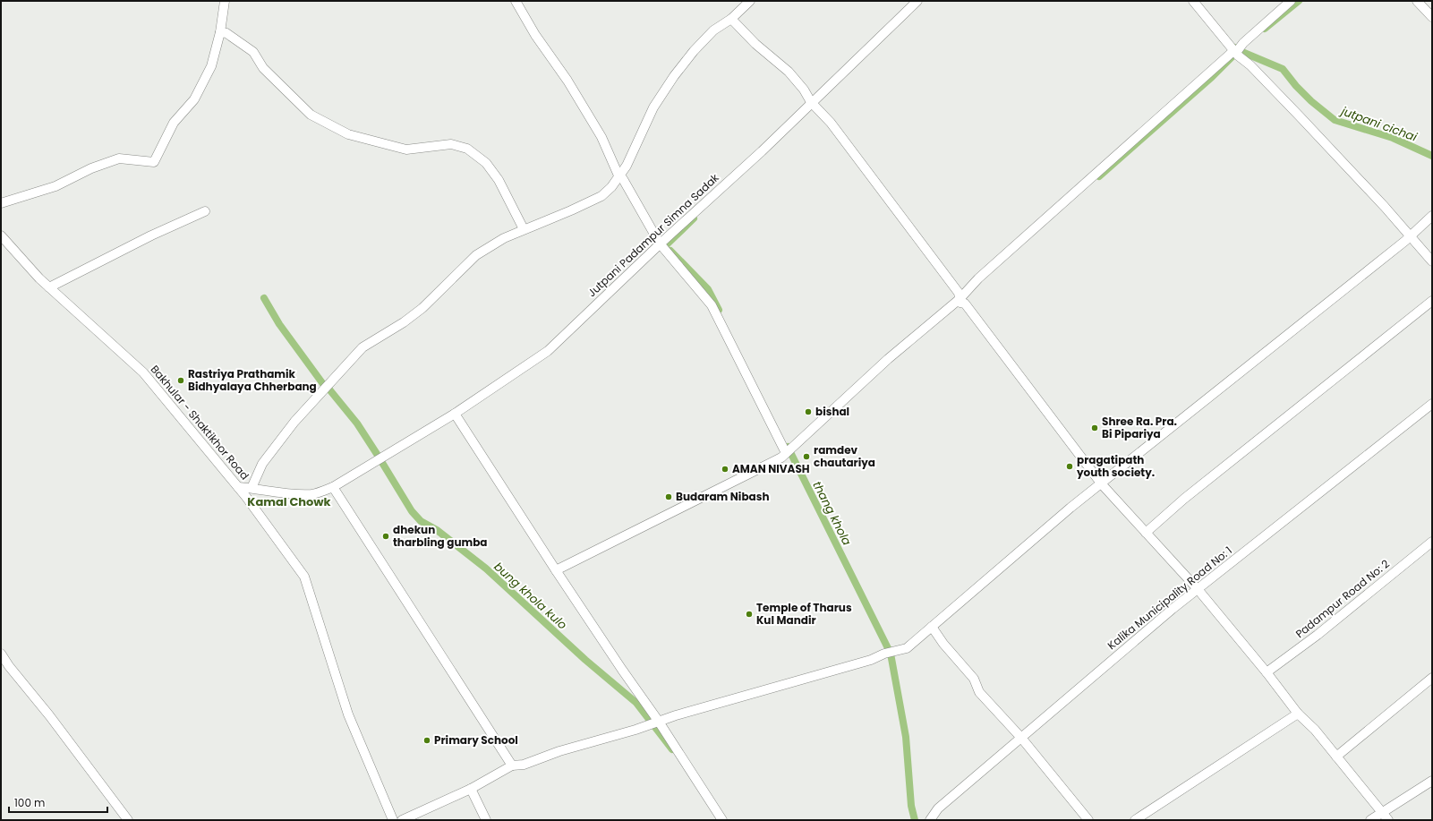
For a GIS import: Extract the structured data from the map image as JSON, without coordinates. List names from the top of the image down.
{
  "streets": {
    "street": [
      "Jutpani Padampur Simna Sadak",
      "Bakhular - Shaktikhor Road",
      "Kalika Municipality Road No: 1",
      "Padampur Road No: 2"
    ]
  },
  "crossings": [
    ["Jutpani Padampur Simna Sadak", "Bakhular - Shaktikhor Road"]
  ],
  "districts": ["Kamal Chowk"],
  "water": ["jutpani cichai", "thang khola", "bung khola kulo"],
  "places": [
    "Rastriya Prathamik Bidhyalaya Chherbang",
    "bishal",
    "Shree Ra. Pra. Bi Pipariya",
    "ramdev chautariya",
    "pragatipath youth society.",
    "AMAN NIVASH",
    "Budaram Nibash",
    "dhekun tharbling gumba",
    "Temple of Tharus Kul Mandir",
    "Primary School"
  ],
  "scale_bar": "100 m"
}
